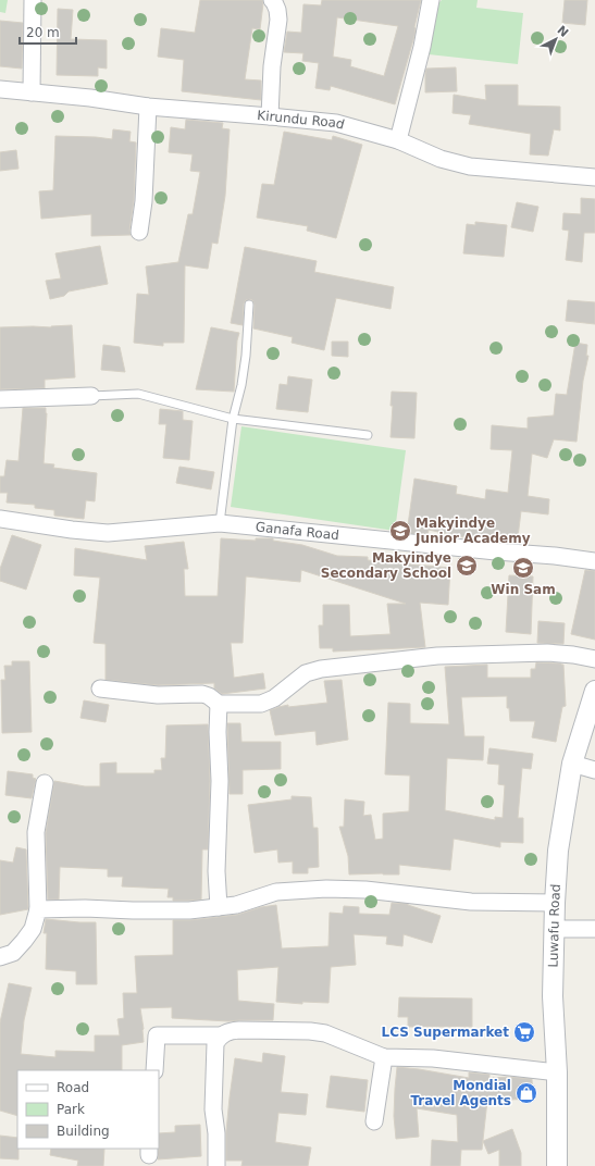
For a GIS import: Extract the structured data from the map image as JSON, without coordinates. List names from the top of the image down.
{
  "streets": {
    "street": ["Kirundu Road", "Ganafa Road", "Luwafu Road"]
  },
  "places": {
    "school or university": ["Makyindye Junior Academy", "Makyindye Secondary School", "Win Sam"],
    "supermarket": ["LCS Supermarket"],
    "shop": ["Mondial Travel Agents"]
  },
  "legend": ["Road", "Park", "Building"],
  "scale_bar": "20 m",
  "north": "top right"
}
